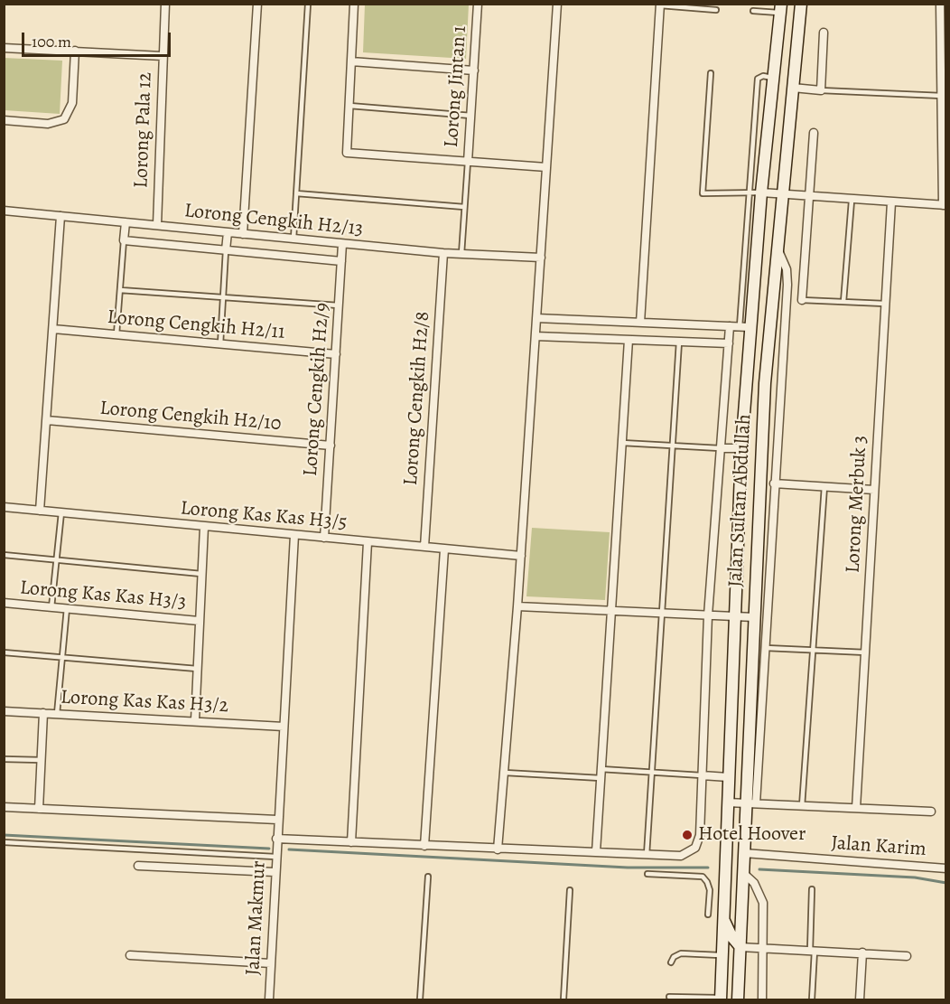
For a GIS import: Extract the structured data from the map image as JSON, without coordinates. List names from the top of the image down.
{
  "streets": {
    "main road": ["Jalan Sultan Abdullah"],
    "street": [
      "Lorong Jintan 1",
      "Lorong Pala 12",
      "Lorong Cengkih H2/13",
      "Lorong Cengkih H2/11",
      "Lorong Cengkih H2/9",
      "Lorong Cengkih H2/8",
      "Lorong Cengkih H2/10",
      "Lorong Merbuk 3",
      "Lorong Kas Kas H3/5",
      "Lorong Kas Kas H3/3",
      "Lorong Kas Kas H3/2",
      "Jalan Karim",
      "Jalan Makmur"
    ]
  },
  "crossings": [
    ["Lorong Pala 12", "Lorong Cengkih H2/13"],
    ["Lorong Cengkih H2/13", "Lorong Cengkih H2/9"],
    ["Lorong Cengkih H2/13", "Lorong Cengkih H2/8"],
    ["Lorong Cengkih H2/11", "Lorong Cengkih H2/9"],
    ["Lorong Cengkih H2/9", "Lorong Cengkih H2/10"],
    ["Lorong Cengkih H2/9", "Lorong Kas Kas H3/5"],
    ["Lorong Cengkih H2/8", "Lorong Kas Kas H3/5"],
    ["Jalan Sultan Abdullah", "Jalan Karim"],
    ["Lorong Kas Kas H3/5", "Jalan Makmur"],
    ["Lorong Kas Kas H3/2", "Jalan Makmur"]
  ],
  "places": ["Hotel Hoover"],
  "scale_bar": "100 m"
}
